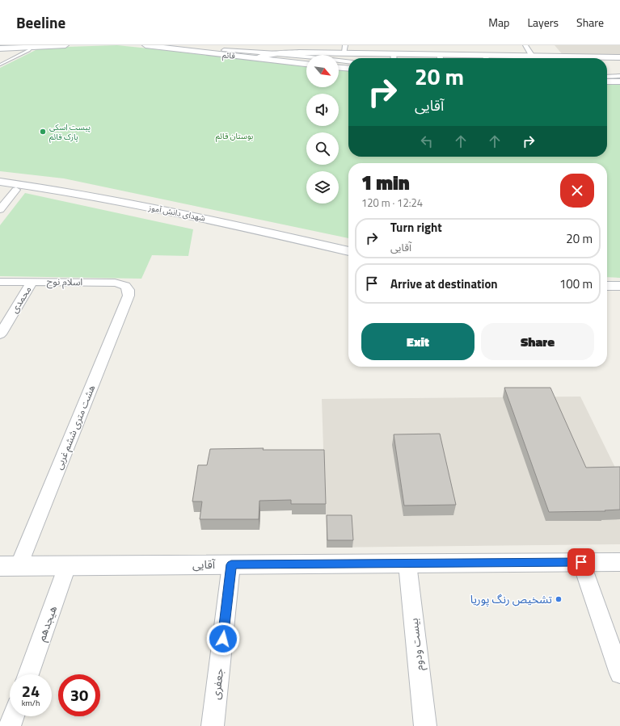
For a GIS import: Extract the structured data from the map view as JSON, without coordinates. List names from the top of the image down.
{
  "streets": {
    "main road": ["قائم", "شهدای دانش آموز"],
    "street": [
      "اسلام نوح",
      "محمدی",
      "هشت متری ششم غربی",
      "آقایی",
      "هیجدهم",
      "بیست ودوم",
      "جعفری"
    ]
  },
  "crossings": [
    ["اسلام نوح", "محمدی"],
    ["اسلام نوح", "هشت متری ششم غربی"],
    ["هشت متری ششم غربی", "آقایی"],
    ["آقایی", "هیجدهم"],
    ["آقایی", "بیست ودوم"],
    ["آقایی", "جعفری"]
  ],
  "parks": ["بوستان قائم"],
  "places": ["پیست اسکی پارک قائم", "تشخیص رنگ پوریا"],
  "north": "bottom right",
  "page": {
    "header": "Beeline",
    "nav": ["Map", "Layers", "Share"],
    "turn": ["20 m", "آقایی"],
    "heading": ["1 min", "120 m · 12:24"],
    "list": [
      {
        "name": "Turn right",
        "note": "آقایی",
        "value": "20 m"
      },
      {
        "name": "Arrive at destination",
        "value": "100 m"
      }
    ],
    "buttons": ["Exit", "Share"],
    "speed": "24 km/h",
    "limit": "30"
  }
}
